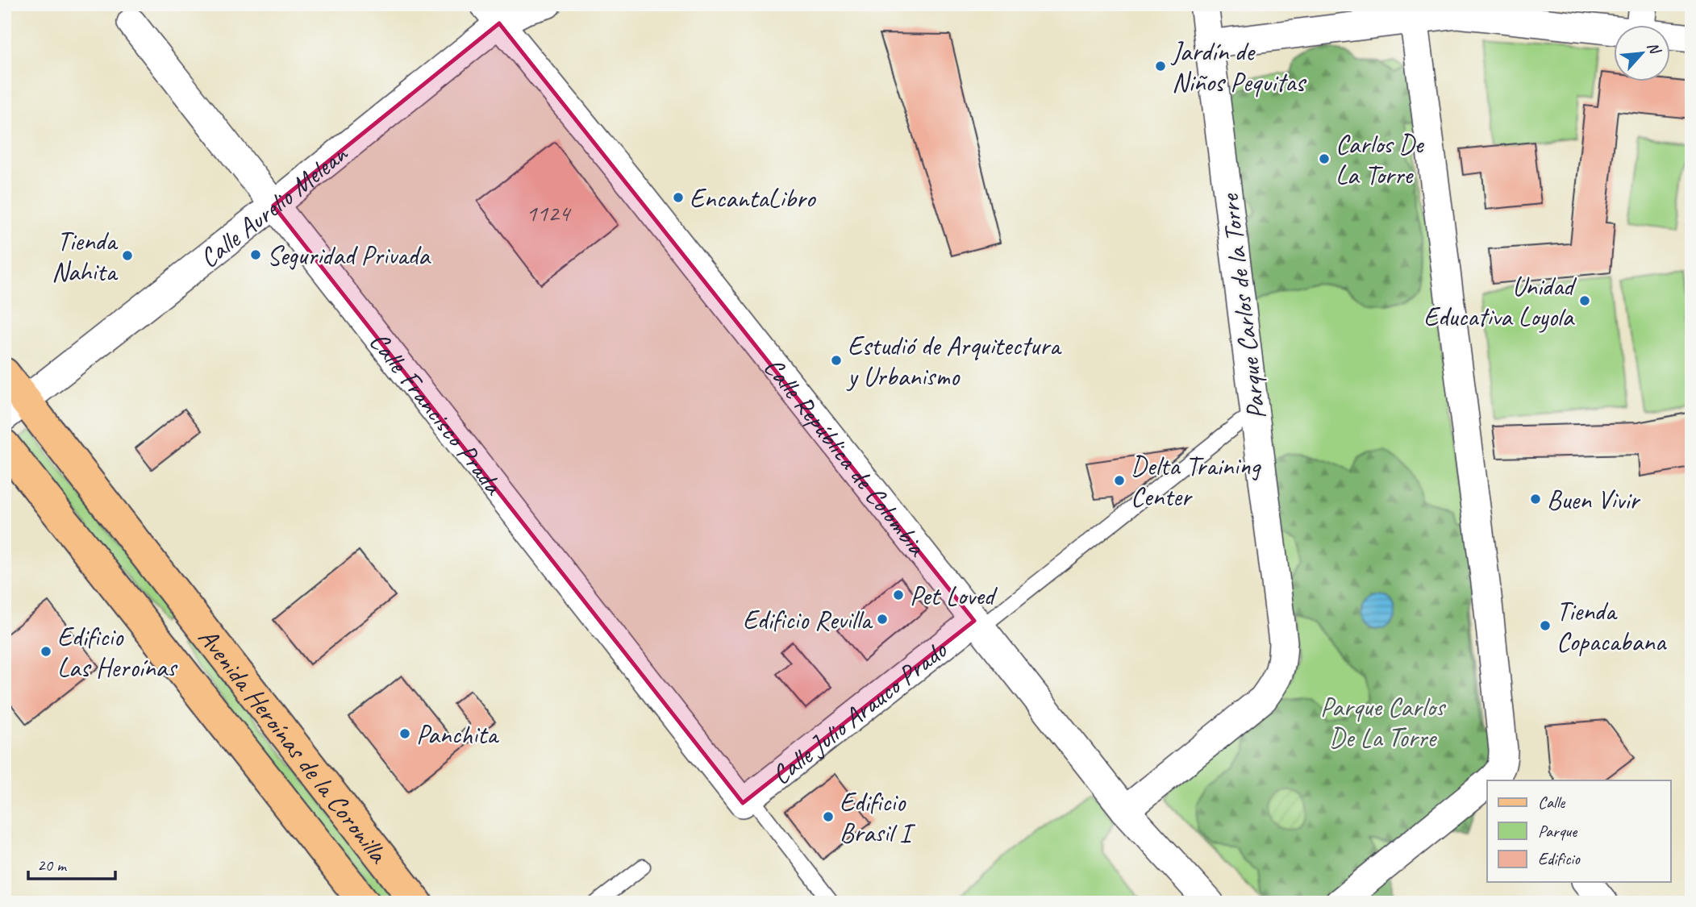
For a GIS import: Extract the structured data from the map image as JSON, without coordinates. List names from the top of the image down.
{
  "streets": {
    "main road": ["Avenida Heroínas de la Coronilla"],
    "street": [
      "Calle Aurelio Melean",
      "Parque Carlos de la Torre",
      "Calle Francisco Prada",
      "Calle República de Colombia",
      "Calle Julio Arauco Prado"
    ]
  },
  "crossings": [
    ["Calle Aurelio Melean", "Calle Francisco Prada"],
    ["Calle Aurelio Melean", "Calle República de Colombia"],
    ["Calle Aurelio Melean", "Avenida Heroínas de la Coronilla"],
    ["Parque Carlos de la Torre", "Calle República de Colombia"],
    ["Parque Carlos de la Torre", "Calle Julio Arauco Prado"],
    ["Calle Francisco Prada", "Calle Julio Arauco Prado"],
    ["Calle República de Colombia", "Calle Julio Arauco Prado"]
  ],
  "parks": ["Parque Carlos De La Torre"],
  "places": [
    "Jardín de Niños Pequitas",
    "Carlos De La Torre",
    "EncantaLibro",
    "Seguridad Privada",
    "Tienda Nahita",
    "Unidad Educativa Loyola",
    "Estudió de Arquitectura y Urbanismo",
    "Delta Training Center",
    "Buen Vivir",
    "Pet Loved",
    "Edificio Revilla",
    "Tienda Copacabana",
    "Edificio Las Heroínas",
    "Panchita",
    "Edificio Brasil I"
  ],
  "house_numbers": ["1124"],
  "legend": ["Calle", "Parque", "Edificio"],
  "scale_bar": "20 m",
  "north": "top right"
}
